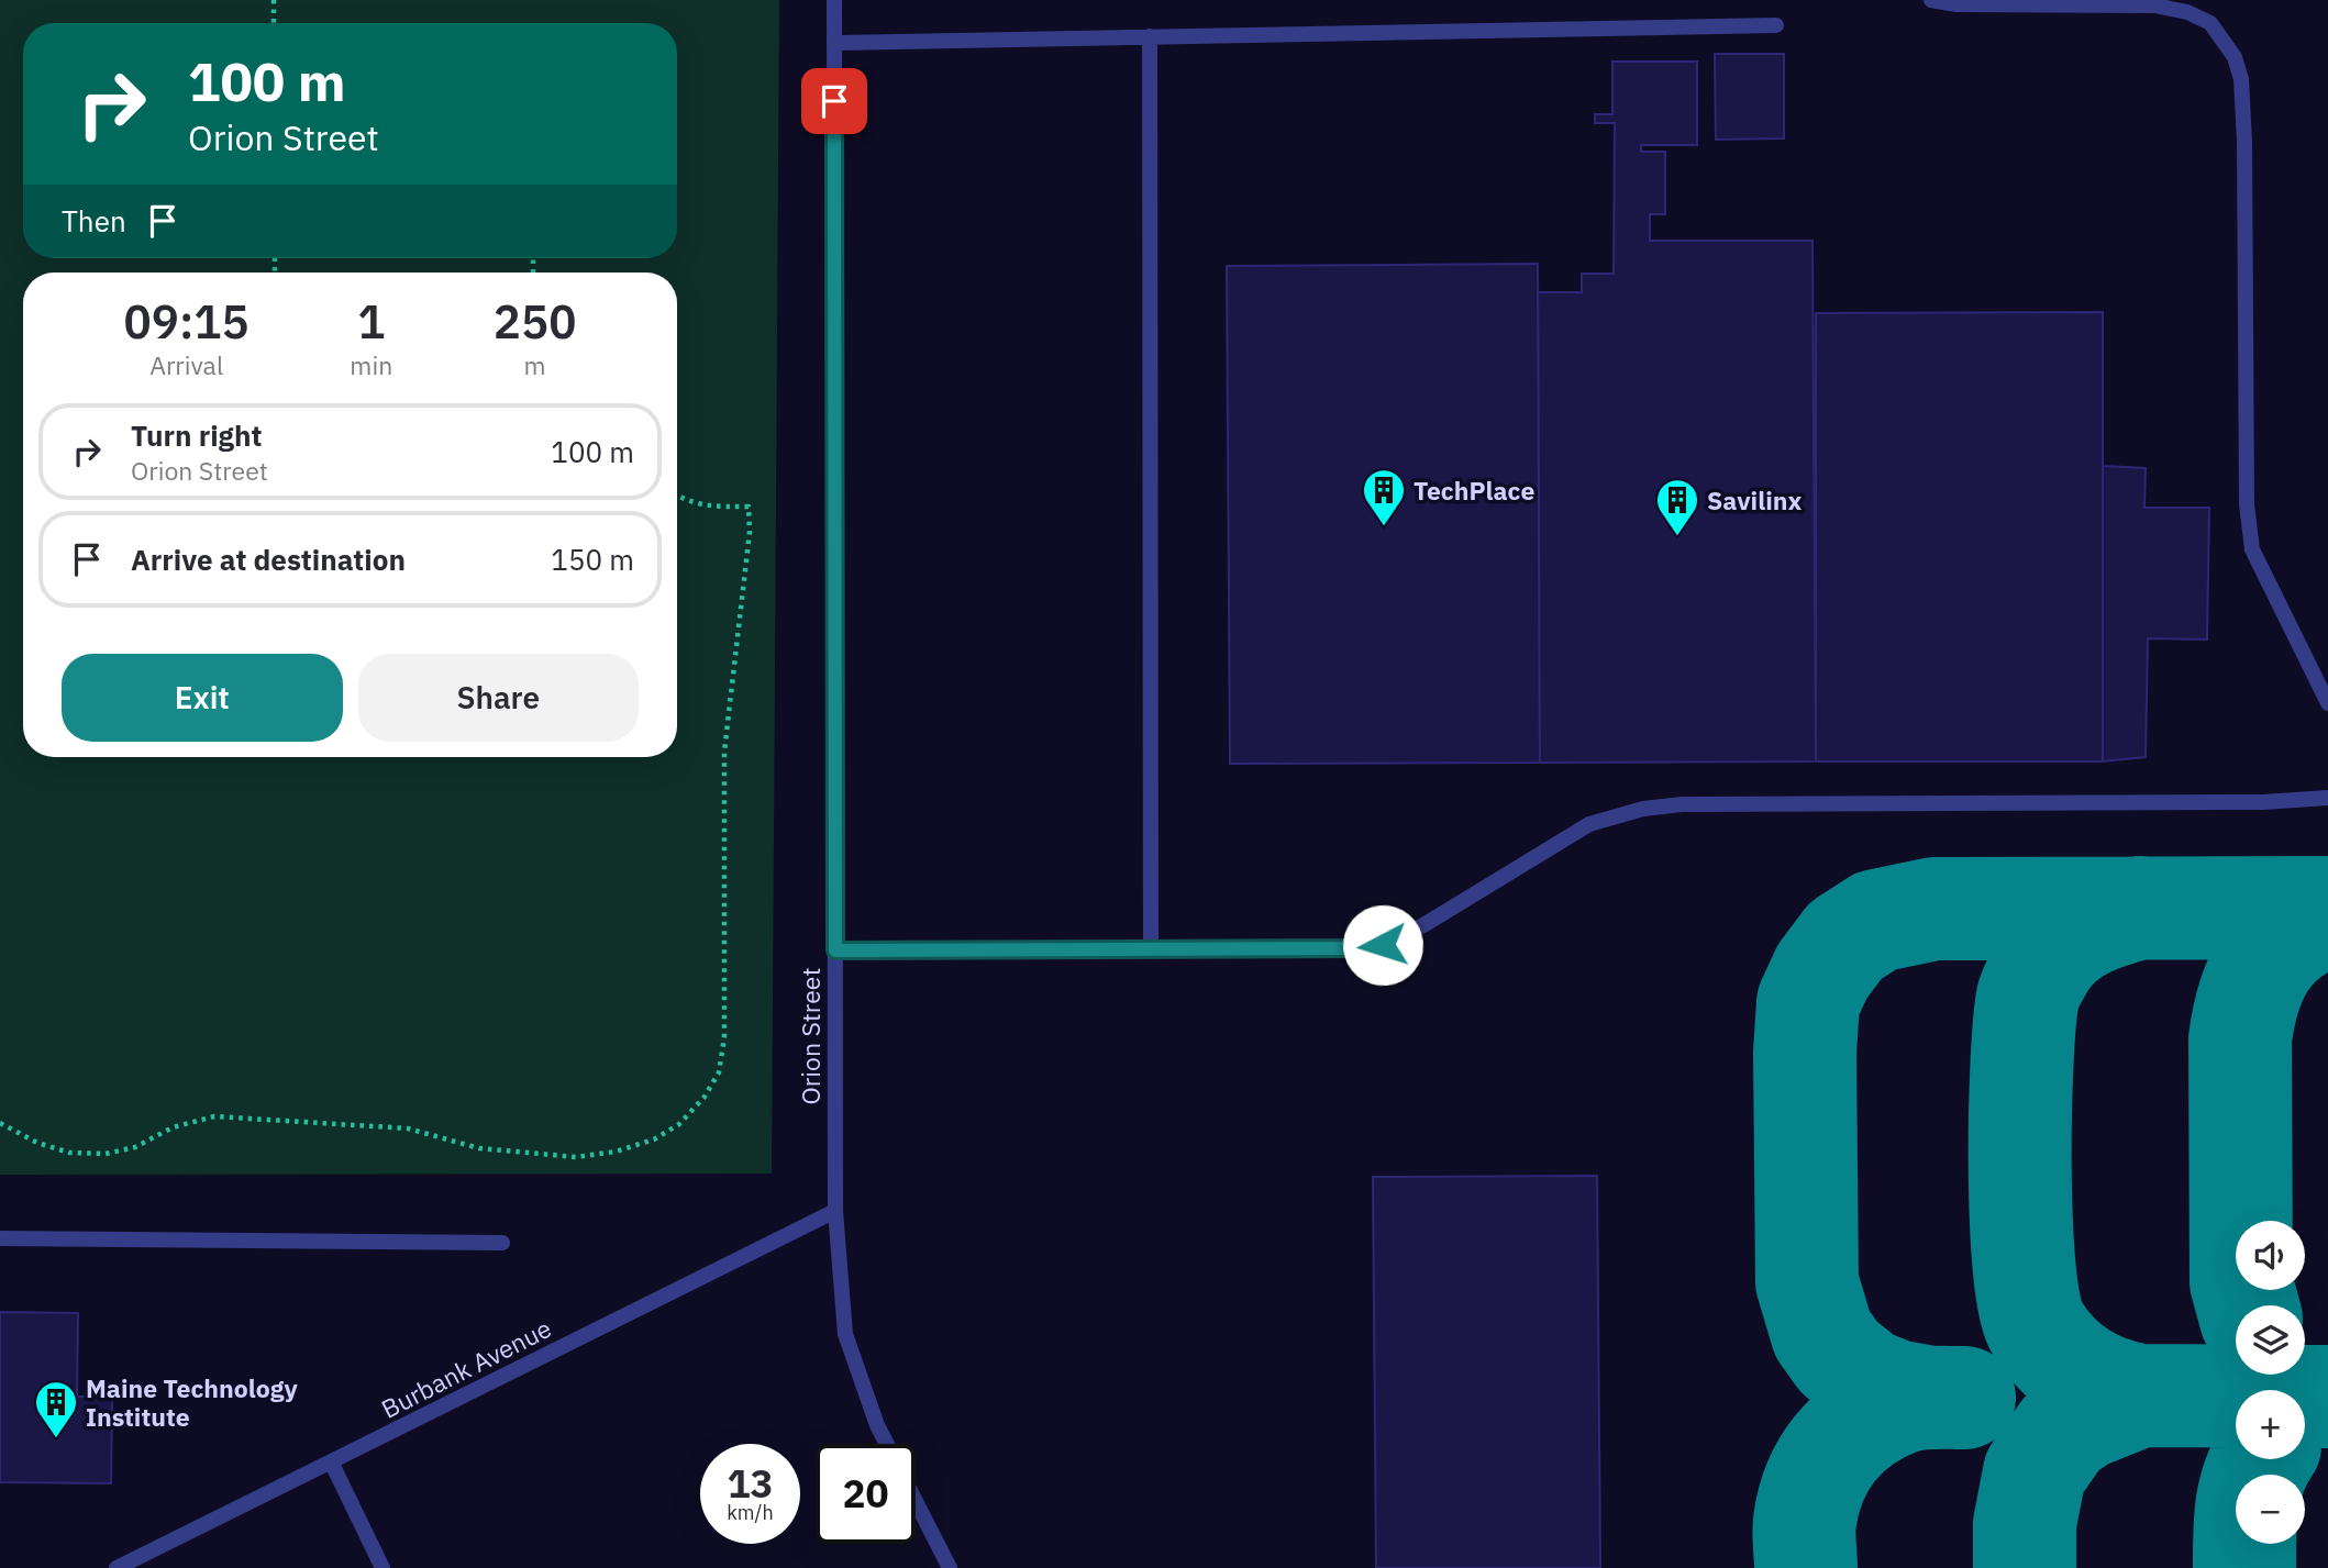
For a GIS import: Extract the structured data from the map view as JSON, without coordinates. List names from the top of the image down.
{
  "streets": {
    "street": ["Orion Street", "Burbank Avenue"]
  },
  "crossings": [
    ["Orion Street", "Burbank Avenue"]
  ],
  "places": {
    "building": ["TechPlace", "Savilinx", "Maine Technology Institute"]
  },
  "page": {
    "turn": ["100 m", "Orion Street"],
    "then": "Then",
    "eta": [
      "09:15",
      "Arrival",
      "1",
      "min",
      "250",
      "m"
    ],
    "list": [
      {
        "name": "Turn right",
        "note": "Orion Street",
        "value": "100 m"
      },
      {
        "name": "Arrive at destination",
        "value": "150 m"
      }
    ],
    "buttons": ["Exit", "Share"],
    "map_buttons": ["+", "−"],
    "speed": "13 km/h",
    "limit": "20"
  }
}
